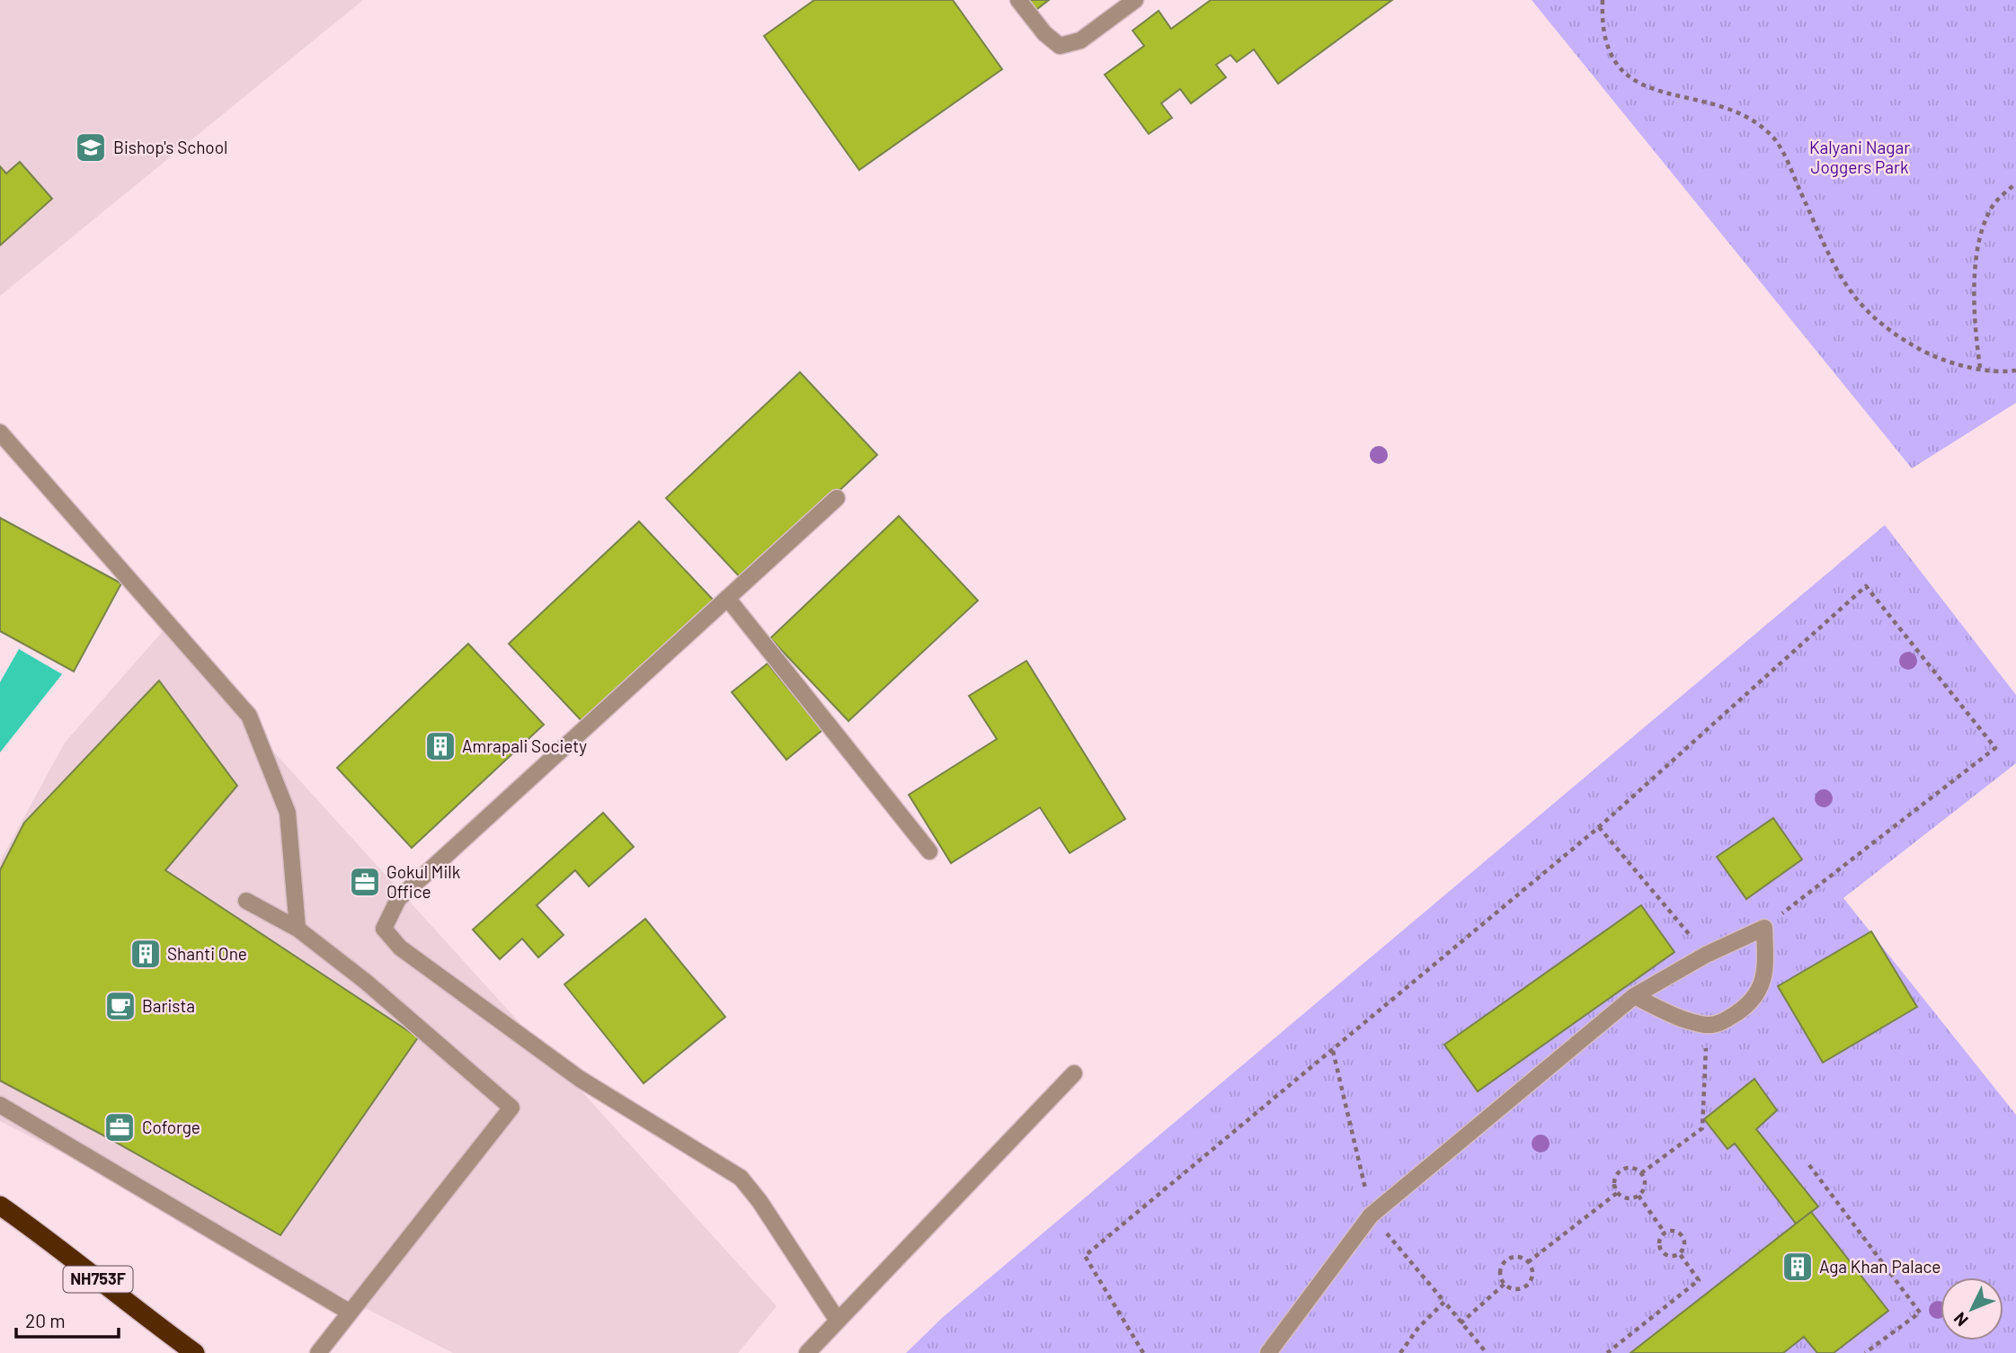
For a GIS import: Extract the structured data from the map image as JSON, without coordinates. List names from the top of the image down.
{
  "streets": {
    "highway": ["NH753F"]
  },
  "parks": ["Kalyani Nagar Joggers Park"],
  "places": {
    "school or university": ["Bishop's School"],
    "building": ["Amrapali Society", "Shanti One", "Aga Khan Palace"],
    "office": ["Gokul Milk Office", "Coforge"],
    "cafe": ["Barista"]
  },
  "scale_bar": "20 m",
  "north": "bottom left"
}
